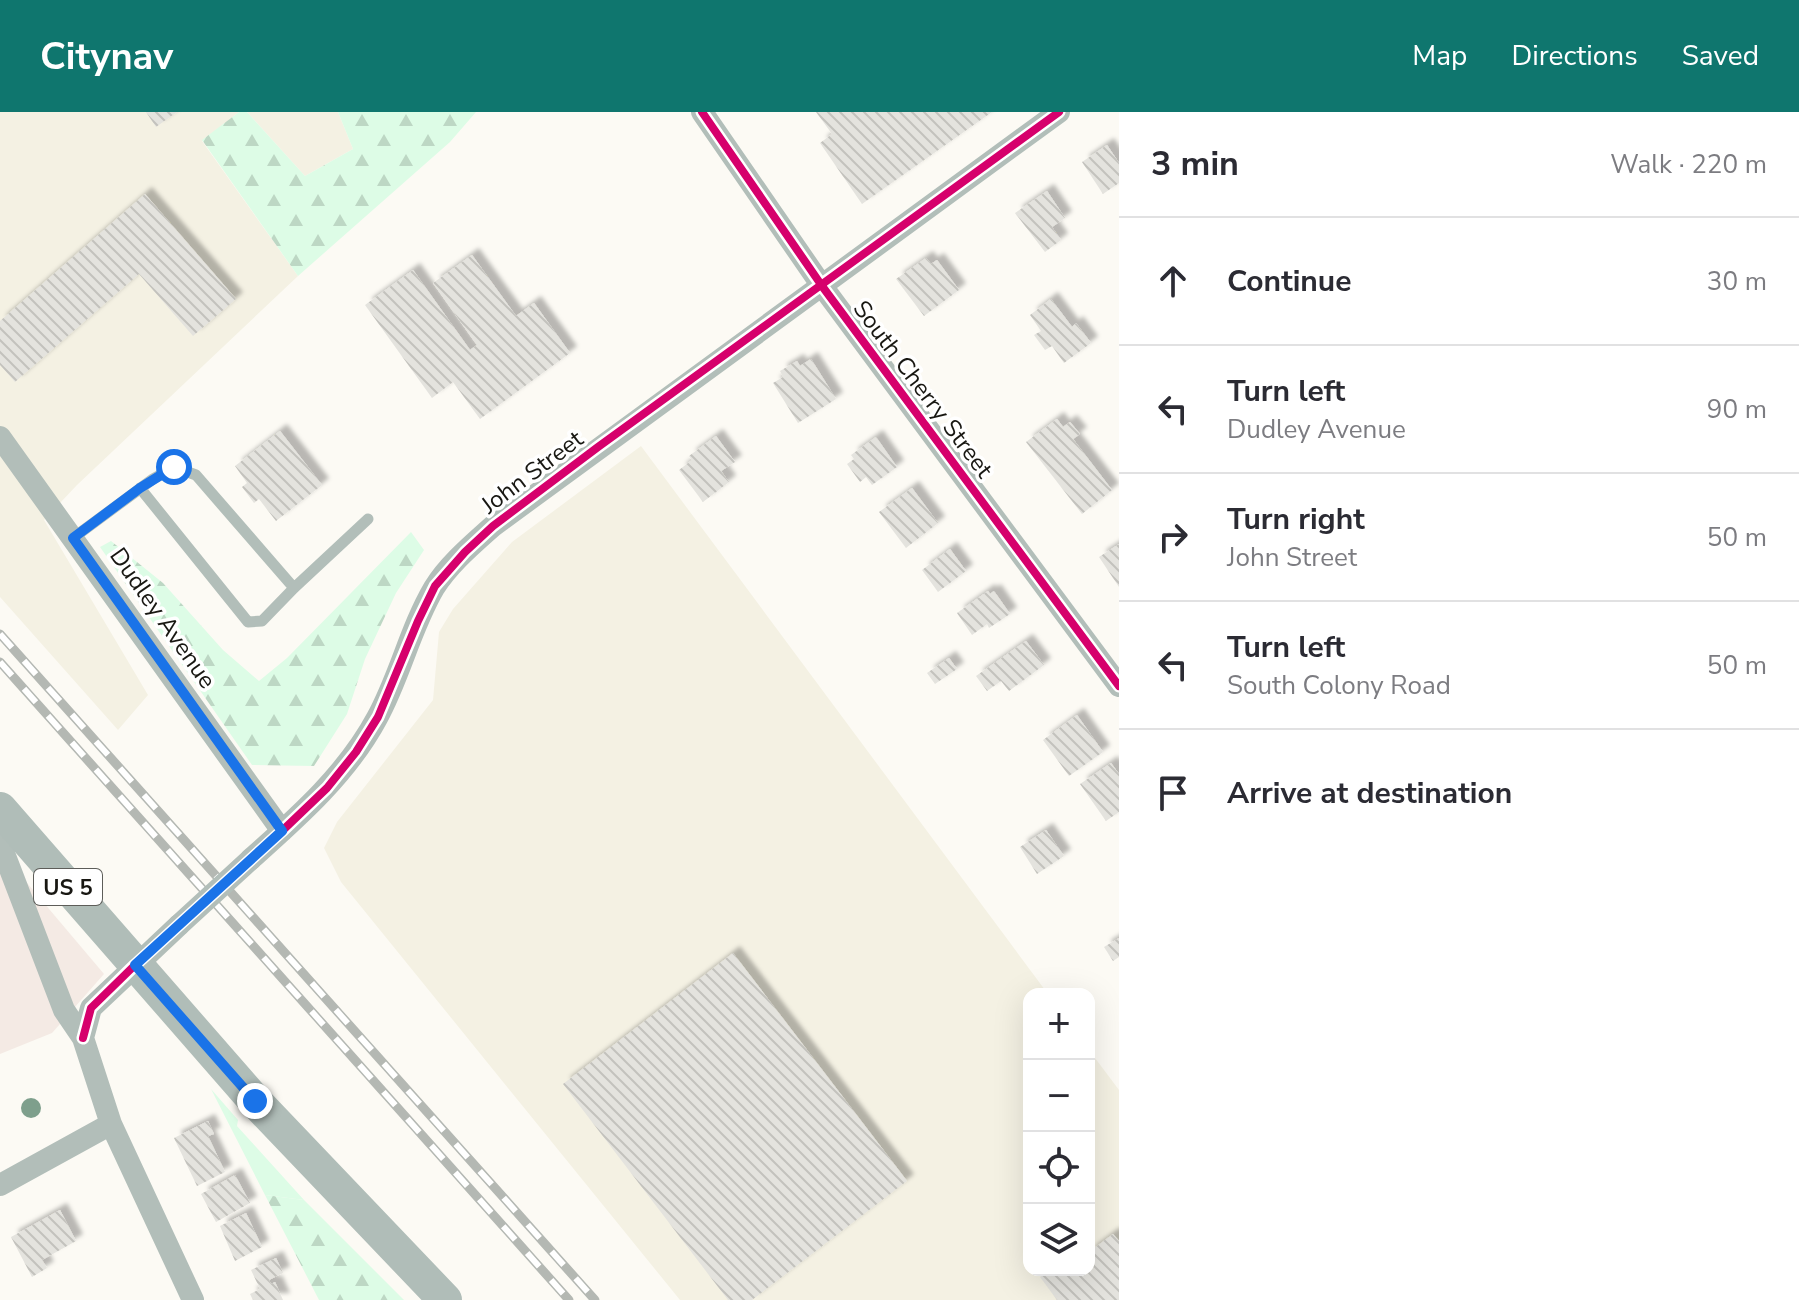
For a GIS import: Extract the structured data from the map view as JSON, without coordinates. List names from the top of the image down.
{
  "streets": {
    "main road": ["US 5"],
    "street": ["South Cherry Street", "John Street", "Dudley Avenue"]
  },
  "crossings": [
    ["South Cherry Street", "John Street"],
    ["John Street", "Dudley Avenue"],
    ["John Street", "US 5"]
  ],
  "page": {
    "header": "Citynav",
    "nav": ["Map", "Directions", "Saved"],
    "heading": ["3 min", "Walk · 220 m"],
    "list": [
      ["Continue", "30 m"],
      ["Turn left", "Dudley Avenue", "90 m"],
      ["Turn right", "John Street", "50 m"],
      ["Turn left", "South Colony Road", "50 m"],
      "Arrive at destination"
    ],
    "map_buttons": ["+", "−"]
  }
}
